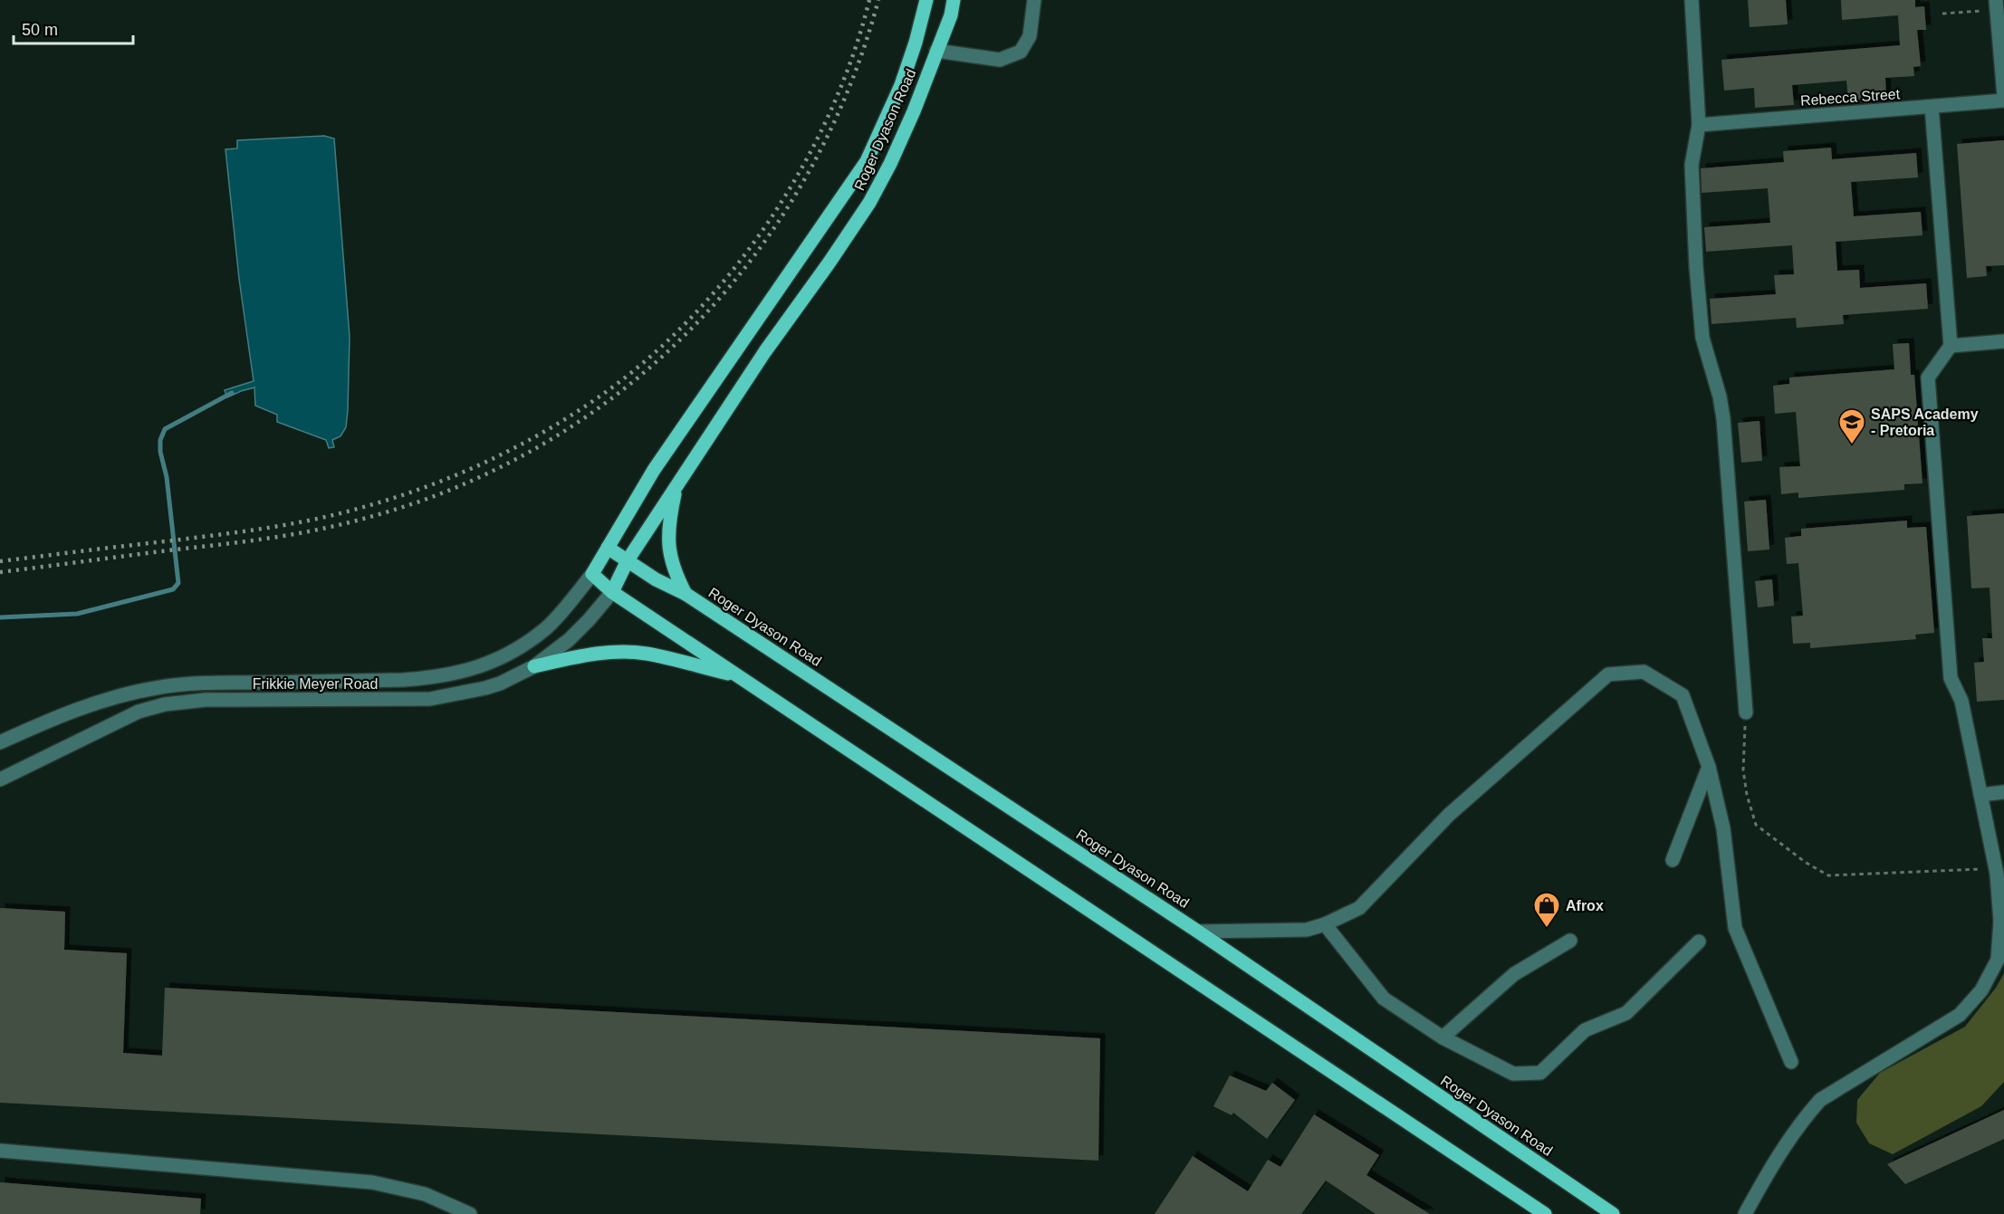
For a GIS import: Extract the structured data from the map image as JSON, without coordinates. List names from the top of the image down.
{
  "streets": {
    "main road": ["Roger Dyason Road"],
    "street": ["Rebecca Street", "Frikkie Meyer Road"]
  },
  "crossings": [
    ["Roger Dyason Road", "Frikkie Meyer Road"]
  ],
  "places": {
    "school or university": ["SAPS Academy - Pretoria"],
    "shop": ["Afrox"]
  },
  "scale_bar": "50 m"
}
